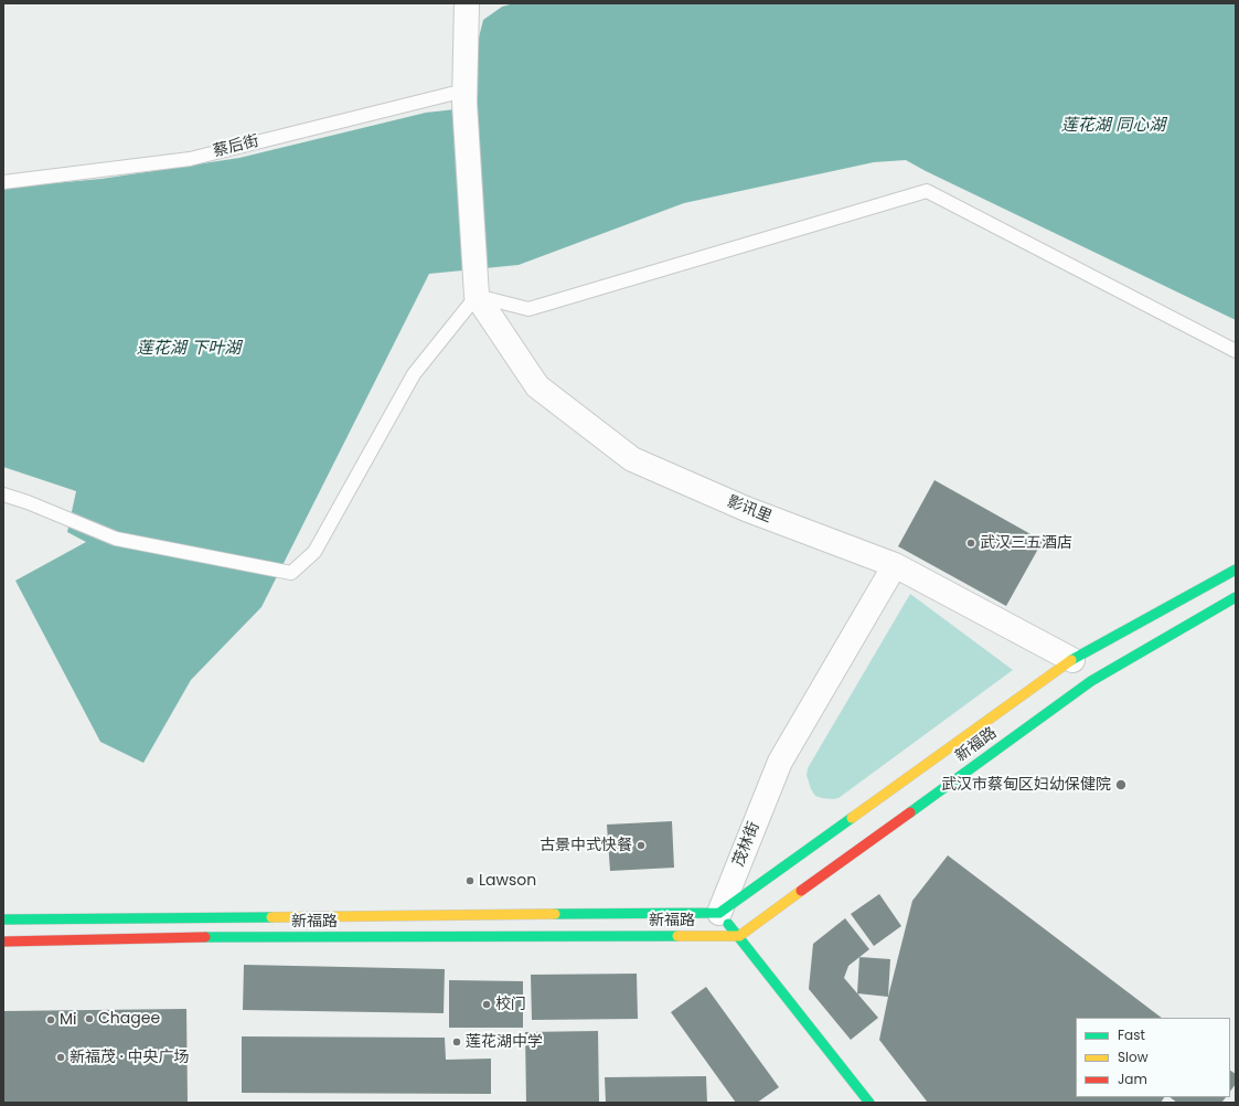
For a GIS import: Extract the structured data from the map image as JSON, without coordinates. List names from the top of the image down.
{
  "streets": {
    "street": ["影讯里", "新福路", "茂林街"],
    "lane": ["蔡后街"]
  },
  "crossings": [
    ["影讯里", "新福路"],
    ["影讯里", "茂林街"],
    ["新福路", "茂林街"]
  ],
  "water": ["莲花湖 同心湖", "莲花湖 下叶湖"],
  "places": [
    "武汉三五酒店",
    "武汉市蔡甸区妇幼保健院",
    "古景中式快餐",
    "Lawson",
    "校门",
    "Chagee",
    "Mi",
    "莲花湖中学",
    "新福茂 · 中央广场"
  ],
  "legend": ["Fast", "Slow", "Jam"]
}
